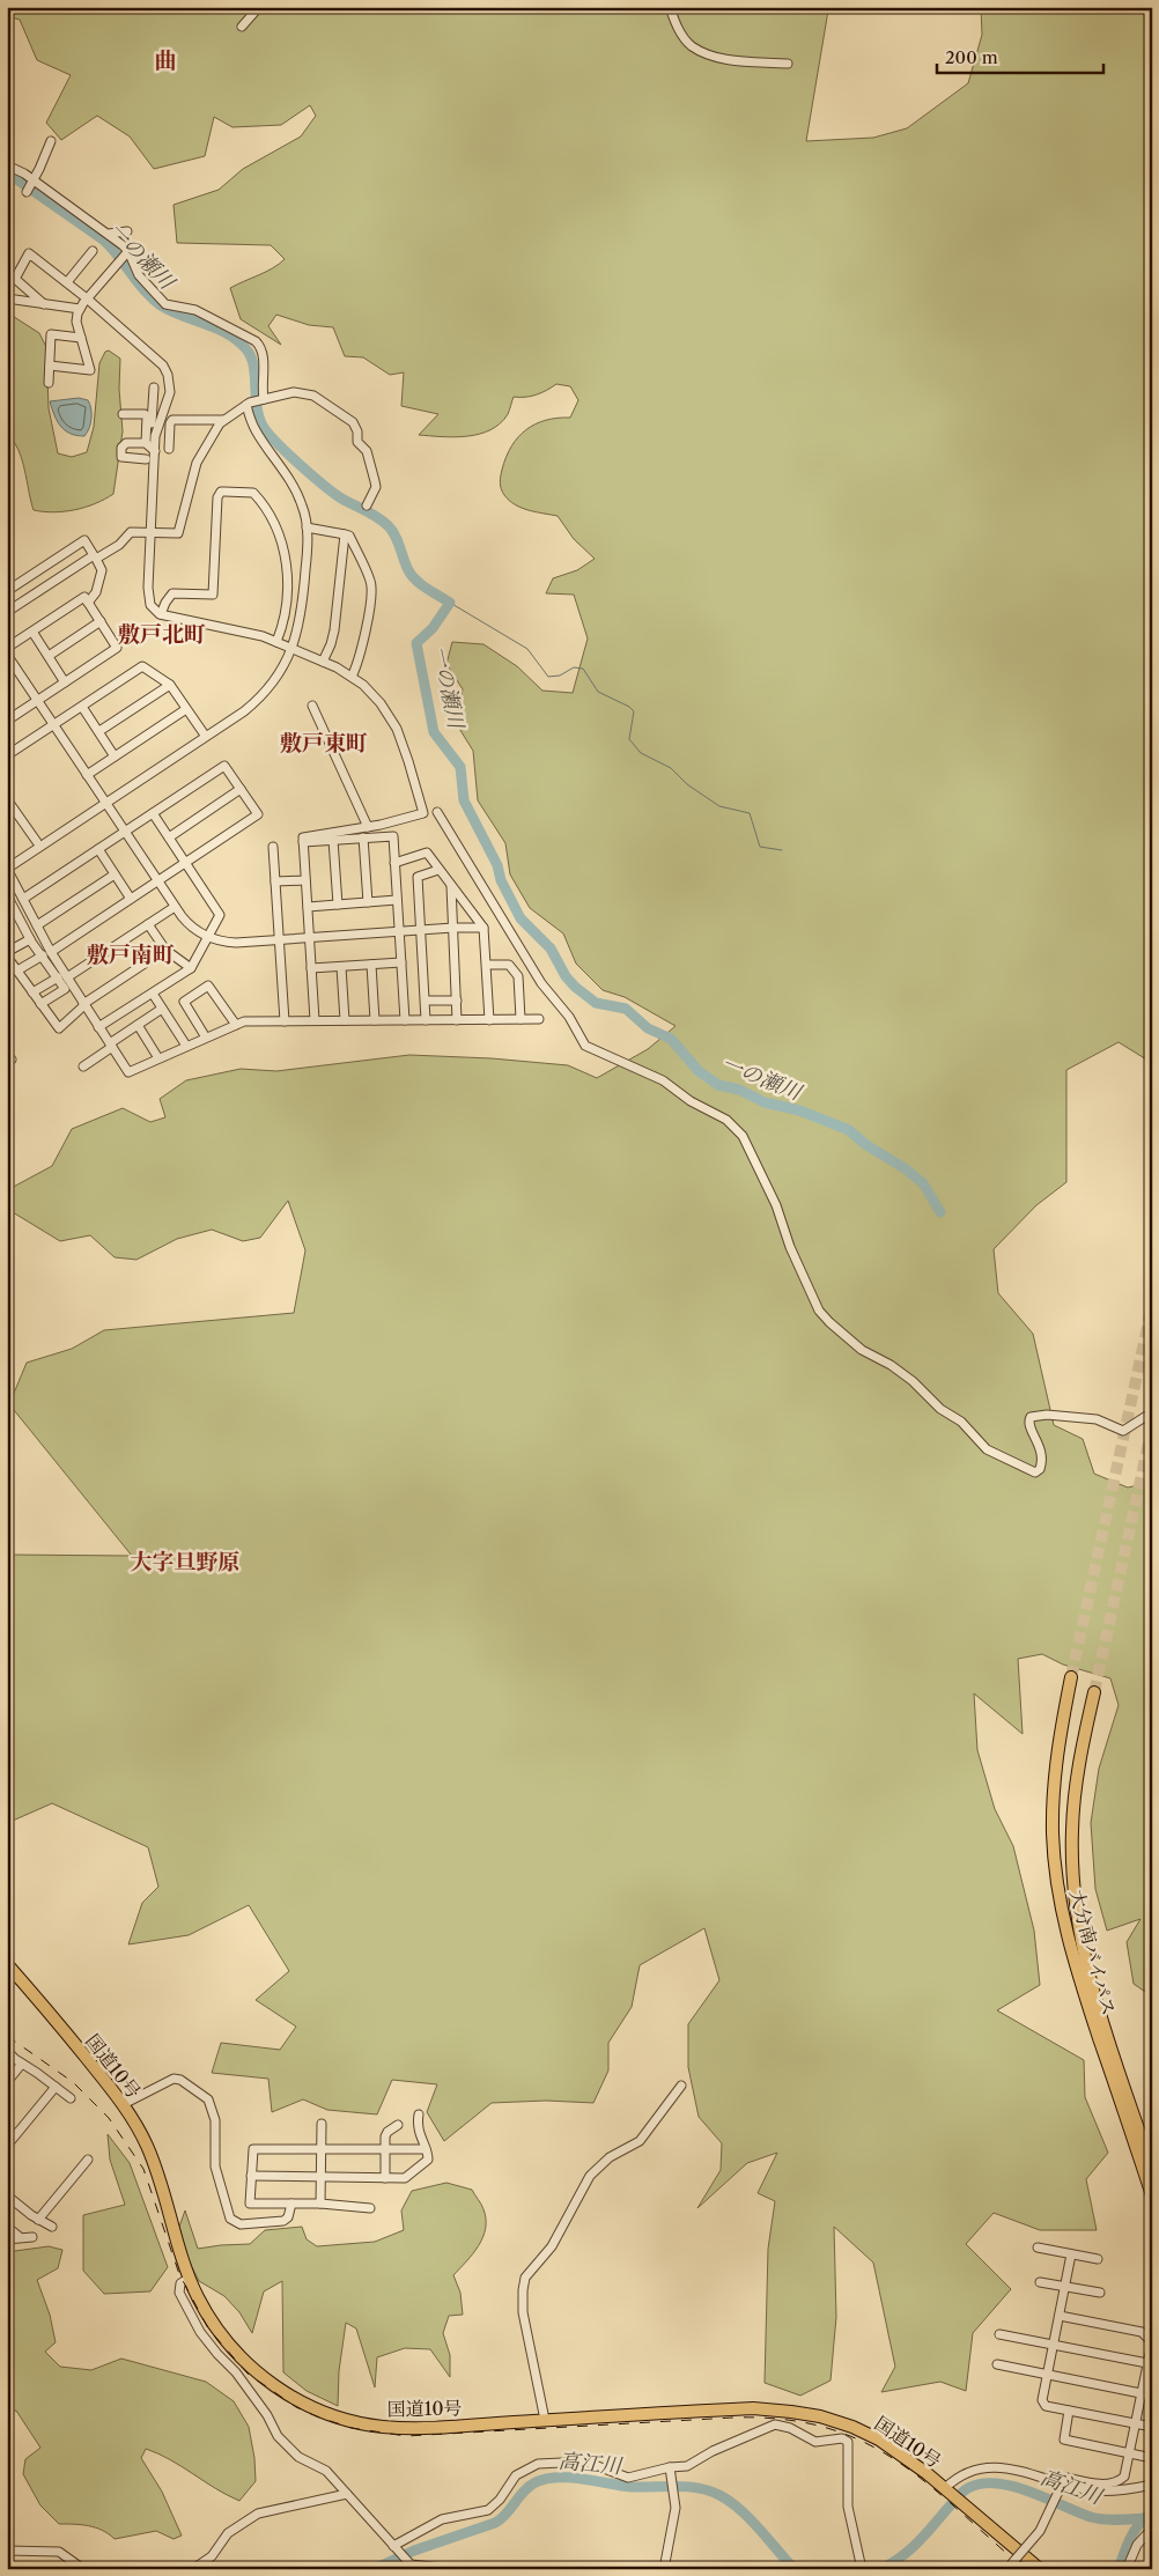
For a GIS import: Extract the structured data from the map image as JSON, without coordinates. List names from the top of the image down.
{
  "streets": {
    "highway": ["大分南バイパス", "国道10号"]
  },
  "districts": [
    "曲",
    "敷戸北町",
    "敷戸東町",
    "敷戸南町",
    "大字旦野原"
  ],
  "water": ["一の瀬川", "高江川"],
  "scale_bar": "200 m"
}
